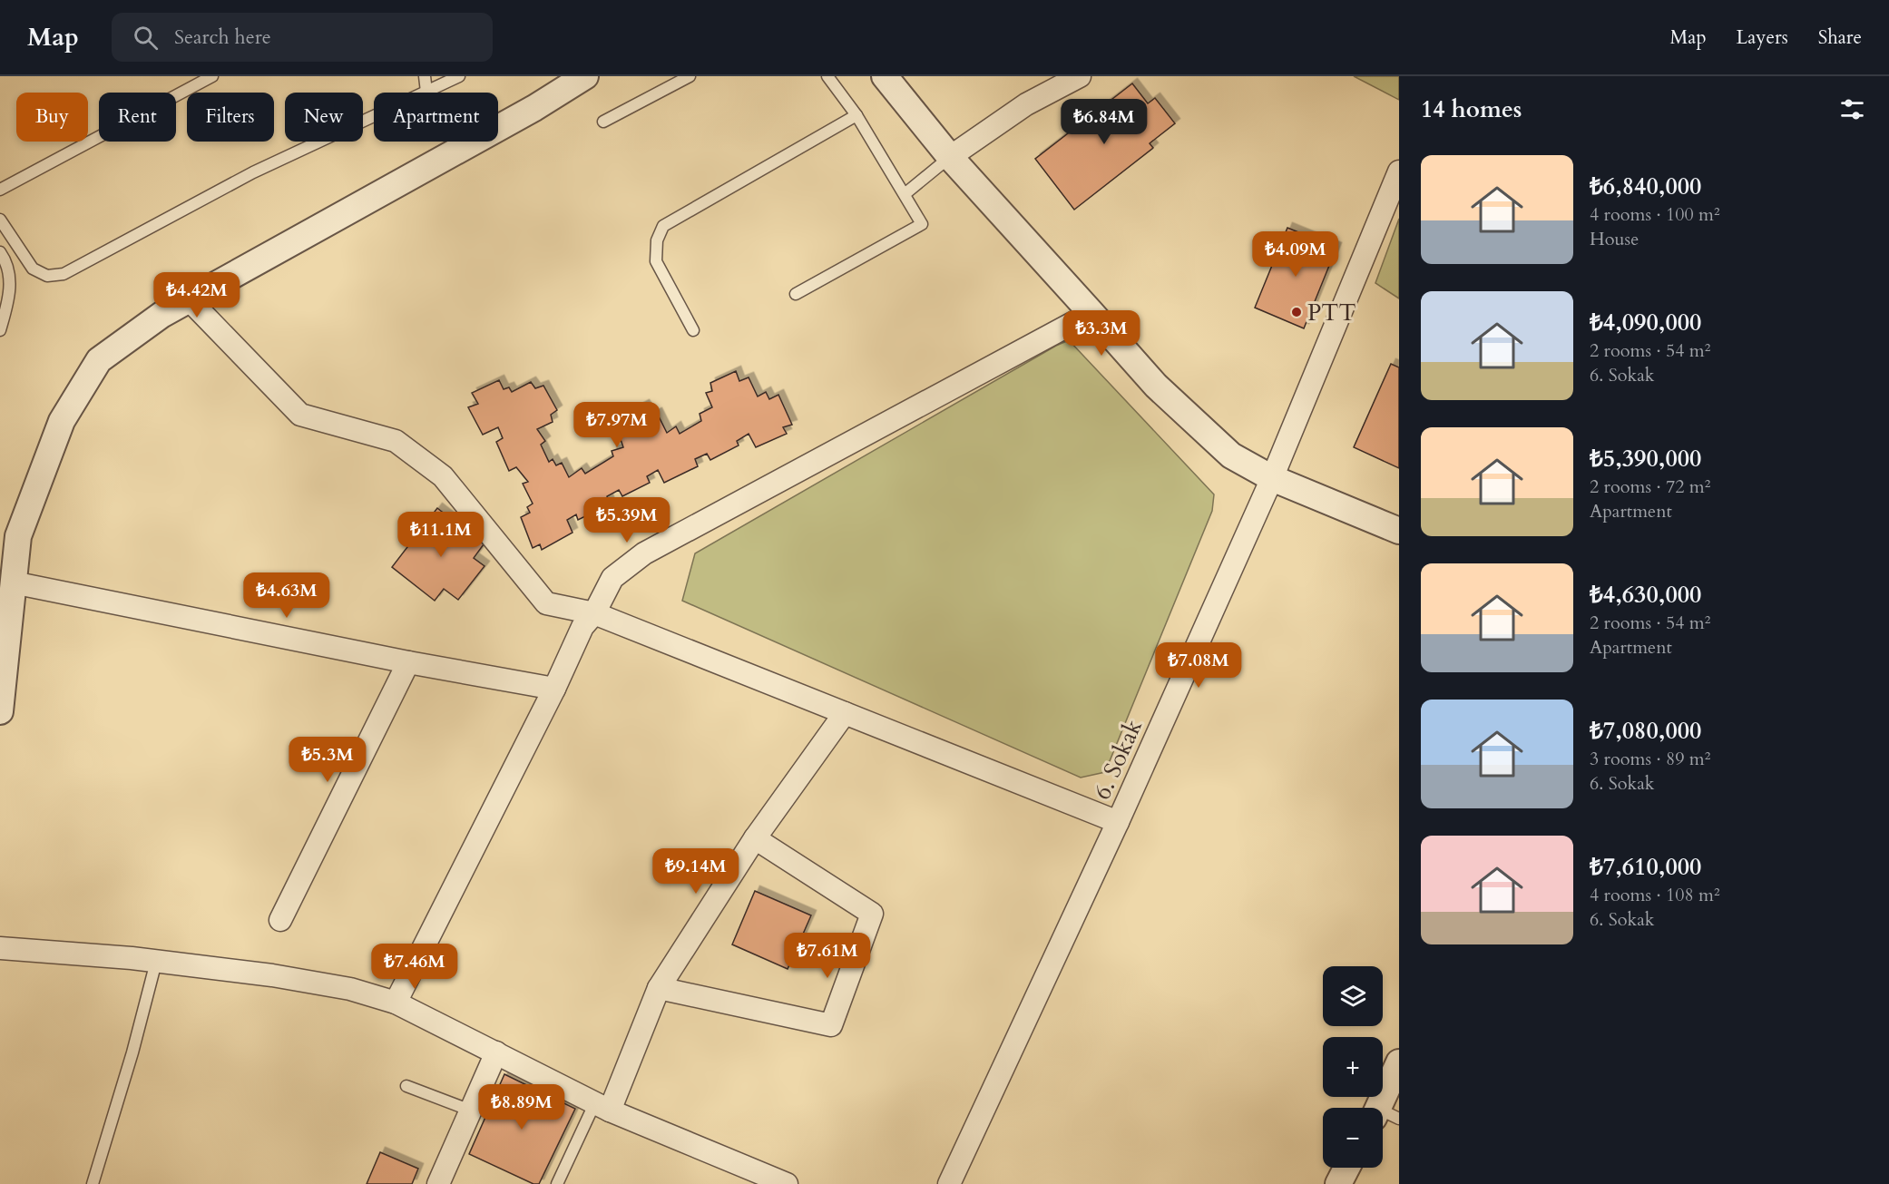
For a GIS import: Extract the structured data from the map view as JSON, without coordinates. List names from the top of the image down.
{
  "streets": {
    "street": ["6. Sokak"]
  },
  "places": ["PTT"],
  "page": {
    "header": "Map",
    "search": "Search here",
    "nav": ["Map", "Layers", "Share"],
    "heading": "14 homes",
    "chip": [
      "Buy",
      "Rent",
      "Filters",
      "New",
      "Apartment"
    ],
    "price": [
      "₺6.84M",
      "₺4.09M",
      "₺4.42M",
      "₺3.3M",
      "₺7.97M",
      "₺5.39M",
      "₺11.1M",
      "₺4.63M",
      "₺7.08M",
      "₺5.3M",
      "₺9.14M",
      "₺7.61M",
      "₺7.46M",
      "₺8.89M"
    ],
    "list": [
      {
        "name": "₺6,840,000",
        "note": "4 rooms · 100 m² · House"
      },
      {
        "name": "₺4,090,000",
        "note": "2 rooms · 54 m² · 6. Sokak"
      },
      {
        "name": "₺5,390,000",
        "note": "2 rooms · 72 m² · Apartment"
      },
      {
        "name": "₺4,630,000",
        "note": "2 rooms · 54 m² · Apartment"
      },
      {
        "name": "₺7,080,000",
        "note": "3 rooms · 89 m² · 6. Sokak"
      },
      {
        "name": "₺7,610,000",
        "note": "4 rooms · 108 m² · 6. Sokak"
      }
    ],
    "map_buttons": ["+", "−"]
  }
}
